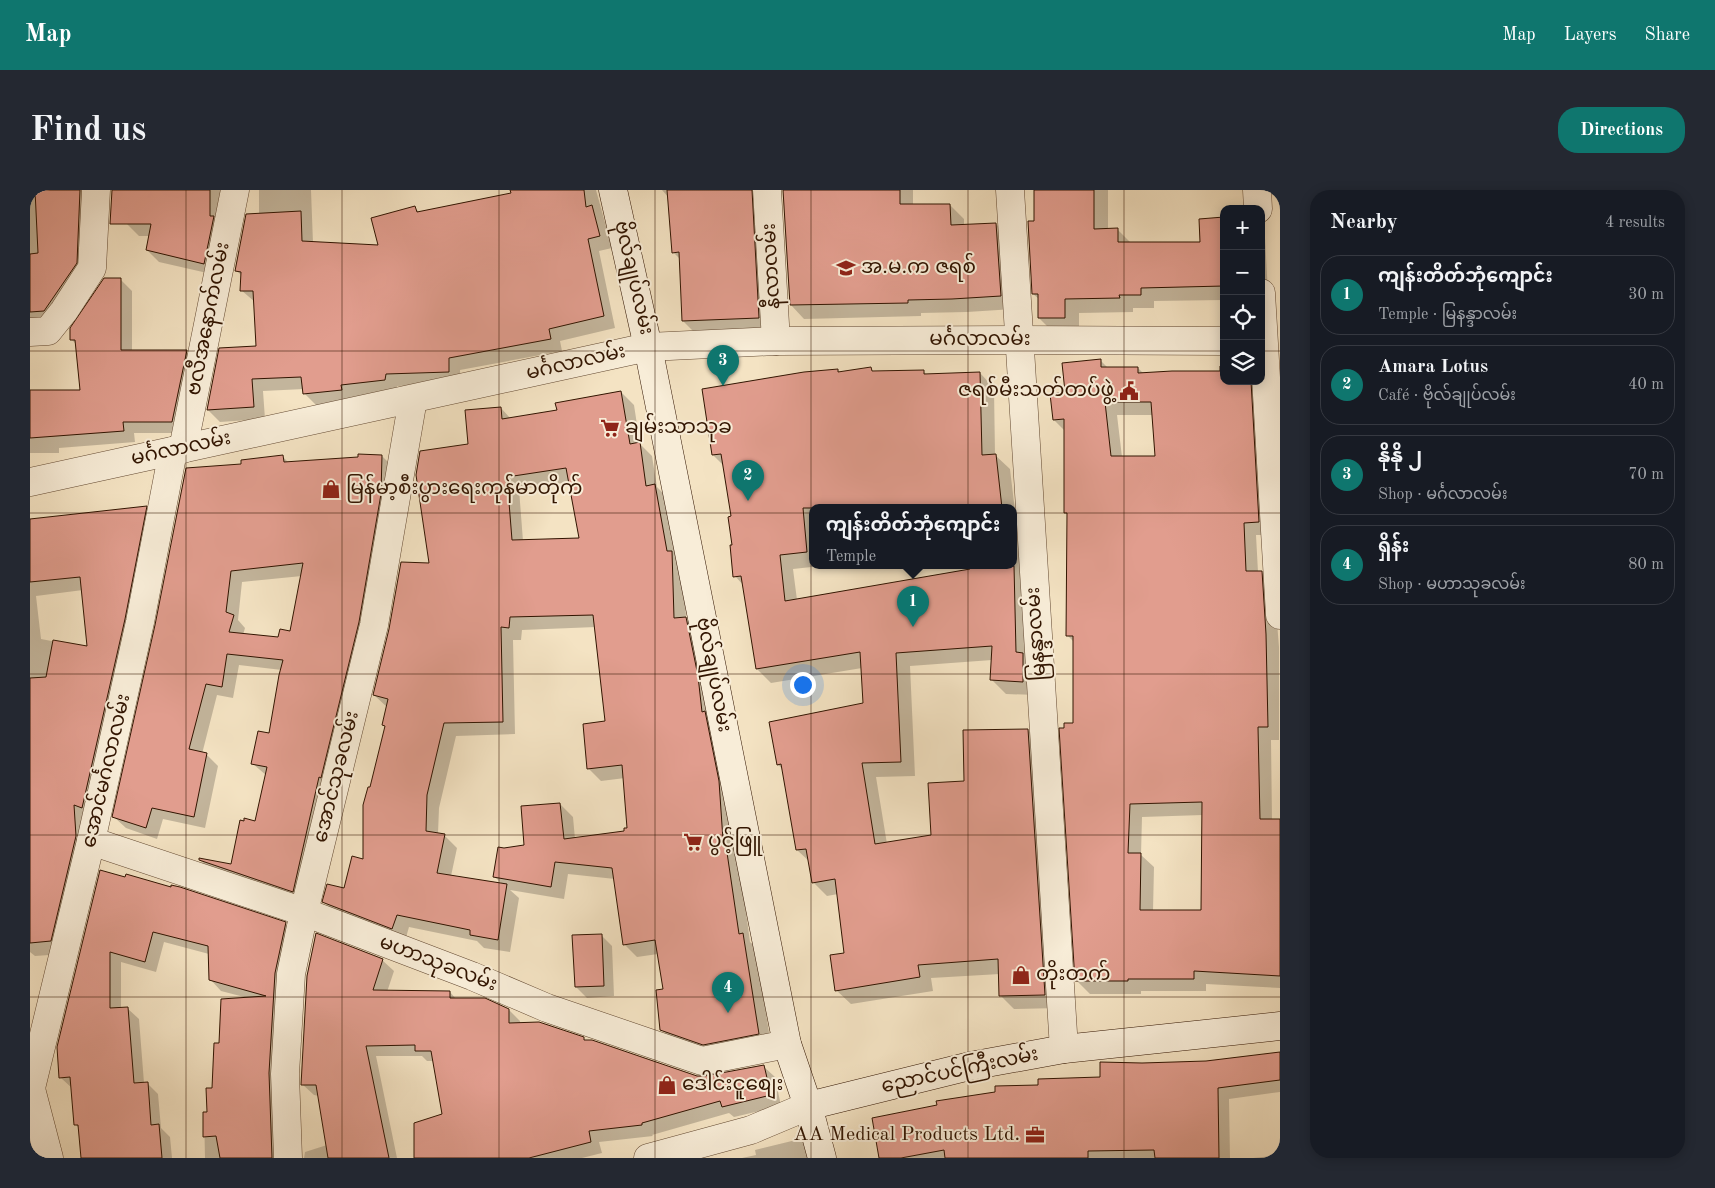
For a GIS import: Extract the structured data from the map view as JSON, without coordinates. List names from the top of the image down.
{
  "streets": {
    "street": [
      "နီလာလမ်း",
      "ဗိုလ်ချုပ်လမ်း",
      "ဗလီအနောက်လမ်း",
      "မင်္ဂလာလမ်း",
      "မြနန္ဒာလမ်း",
      "အောင်မင်္ဂလာလမ်း",
      "အောင်သုခလမ်း",
      "မဟာသုခလမ်း",
      "ညောင်ပင်ကြီးလမ်း"
    ]
  },
  "crossings": [
    ["နီလာလမ်း", "မင်္ဂလာလမ်း"],
    ["ဗိုလ်ချုပ်လမ်း", "မင်္ဂလာလမ်း"],
    ["ဗိုလ်ချုပ်လမ်း", "မဟာသုခလမ်း"],
    ["ဗိုလ်ချုပ်လမ်း", "ညောင်ပင်ကြီးလမ်း"],
    ["ဗလီအနောက်လမ်း", "မင်္ဂလာလမ်း"],
    ["ဗလီအနောက်လမ်း", "အောင်မင်္ဂလာလမ်း"],
    ["မင်္ဂလာလမ်း", "မြနန္ဒာလမ်း"],
    ["မင်္ဂလာလမ်း", "အောင်မင်္ဂလာလမ်း"],
    ["မင်္ဂလာလမ်း", "အောင်သုခလမ်း"],
    ["မြနန္ဒာလမ်း", "ညောင်ပင်ကြီးလမ်း"],
    ["အောင်မင်္ဂလာလမ်း", "မဟာသုခလမ်း"],
    ["အောင်သုခလမ်း", "မဟာသုခလမ်း"]
  ],
  "places": {
    "school or university": ["အ.မ.က ဇရစ်"],
    "public building": ["ဇရစ်မီးသတ်တပ်ဖွဲ့"],
    "supermarket": ["ချမ်းသာသုခ", "ပွင့်ဖြူ"],
    "shop": ["မြန်မာ့စီးပွားရေးကုန်မာတိုက်", "တိုးတက်", "ဒေါင်းငူစျေး"],
    "office": ["AA Medical Products Ltd."]
  },
  "page": {
    "header": "Map",
    "nav": ["Map", "Layers", "Share"],
    "buttons": "Directions",
    "title": "Find us",
    "heading": ["Nearby", "4 results"],
    "map_buttons": ["+", "−"],
    "list": [
      {
        "mark": "1",
        "name": "ကျန်းတိတ်ဘုံကျောင်း",
        "note": "Temple · မြနန္ဒာလမ်း",
        "value": "30 m"
      },
      {
        "mark": "2",
        "name": "Amara Lotus",
        "note": "Café · ဗိုလ်ချုပ်လမ်း",
        "value": "40 m"
      },
      {
        "mark": "3",
        "name": "နိုနို ၂",
        "note": "Shop · မင်္ဂလာလမ်း",
        "value": "70 m"
      },
      {
        "mark": "4",
        "name": "ရှိန်း",
        "note": "Shop · မဟာသုခလမ်း",
        "value": "80 m"
      }
    ],
    "pins": [
      "3",
      "2",
      "1",
      "4"
    ],
    "popup": ["ကျန်းတိတ်ဘုံကျောင်း", "Temple"]
  }
}
